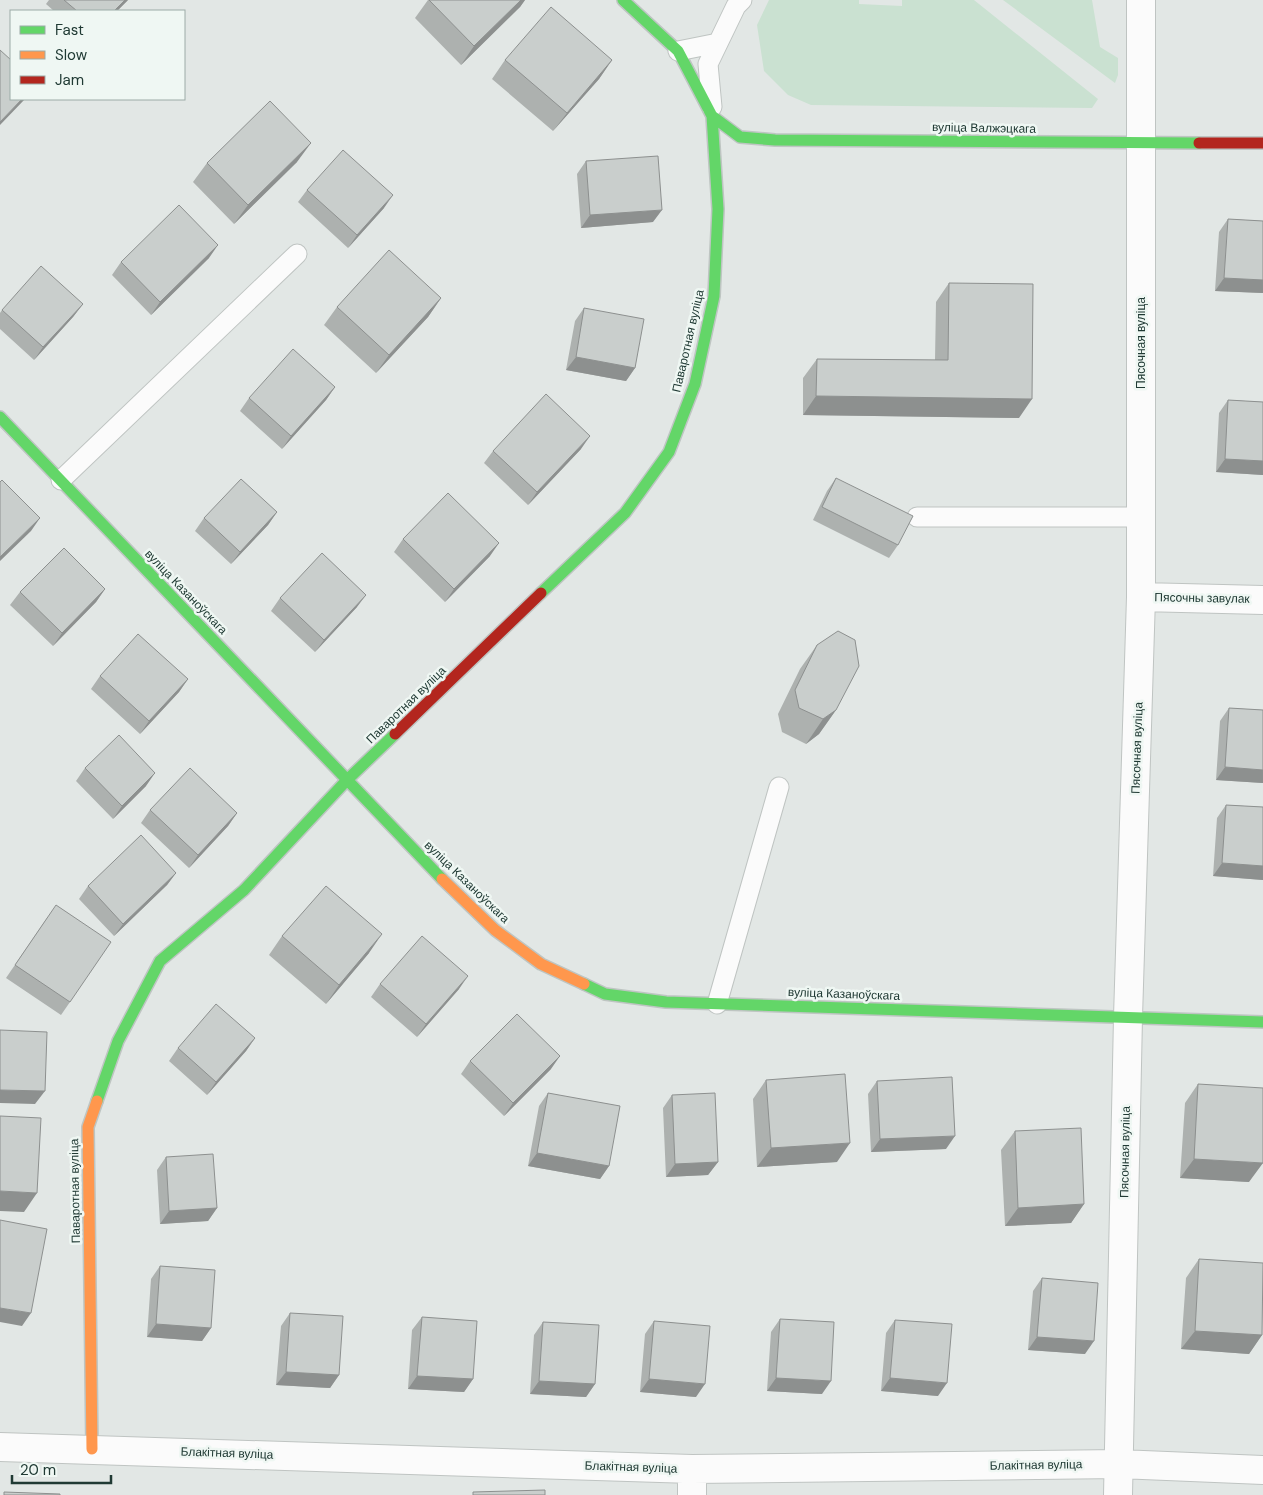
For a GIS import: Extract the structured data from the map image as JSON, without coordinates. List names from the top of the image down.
{
  "streets": {
    "street": [
      "вуліца Валжэцкага",
      "Паваротная вуліца",
      "Пясочная вуліца",
      "вуліца Казаноўскага",
      "Пясочны завулак",
      "Блакітная вуліца"
    ]
  },
  "crossings": [
    ["вуліца Валжэцкага", "Паваротная вуліца"],
    ["вуліца Валжэцкага", "Пясочная вуліца"],
    ["Паваротная вуліца", "вуліца Казаноўскага"],
    ["Паваротная вуліца", "Блакітная вуліца"],
    ["Пясочная вуліца", "вуліца Казаноўскага"],
    ["Пясочная вуліца", "Пясочны завулак"],
    ["Пясочная вуліца", "Блакітная вуліца"]
  ],
  "legend": ["Fast", "Slow", "Jam"],
  "scale_bar": "20 m"
}
